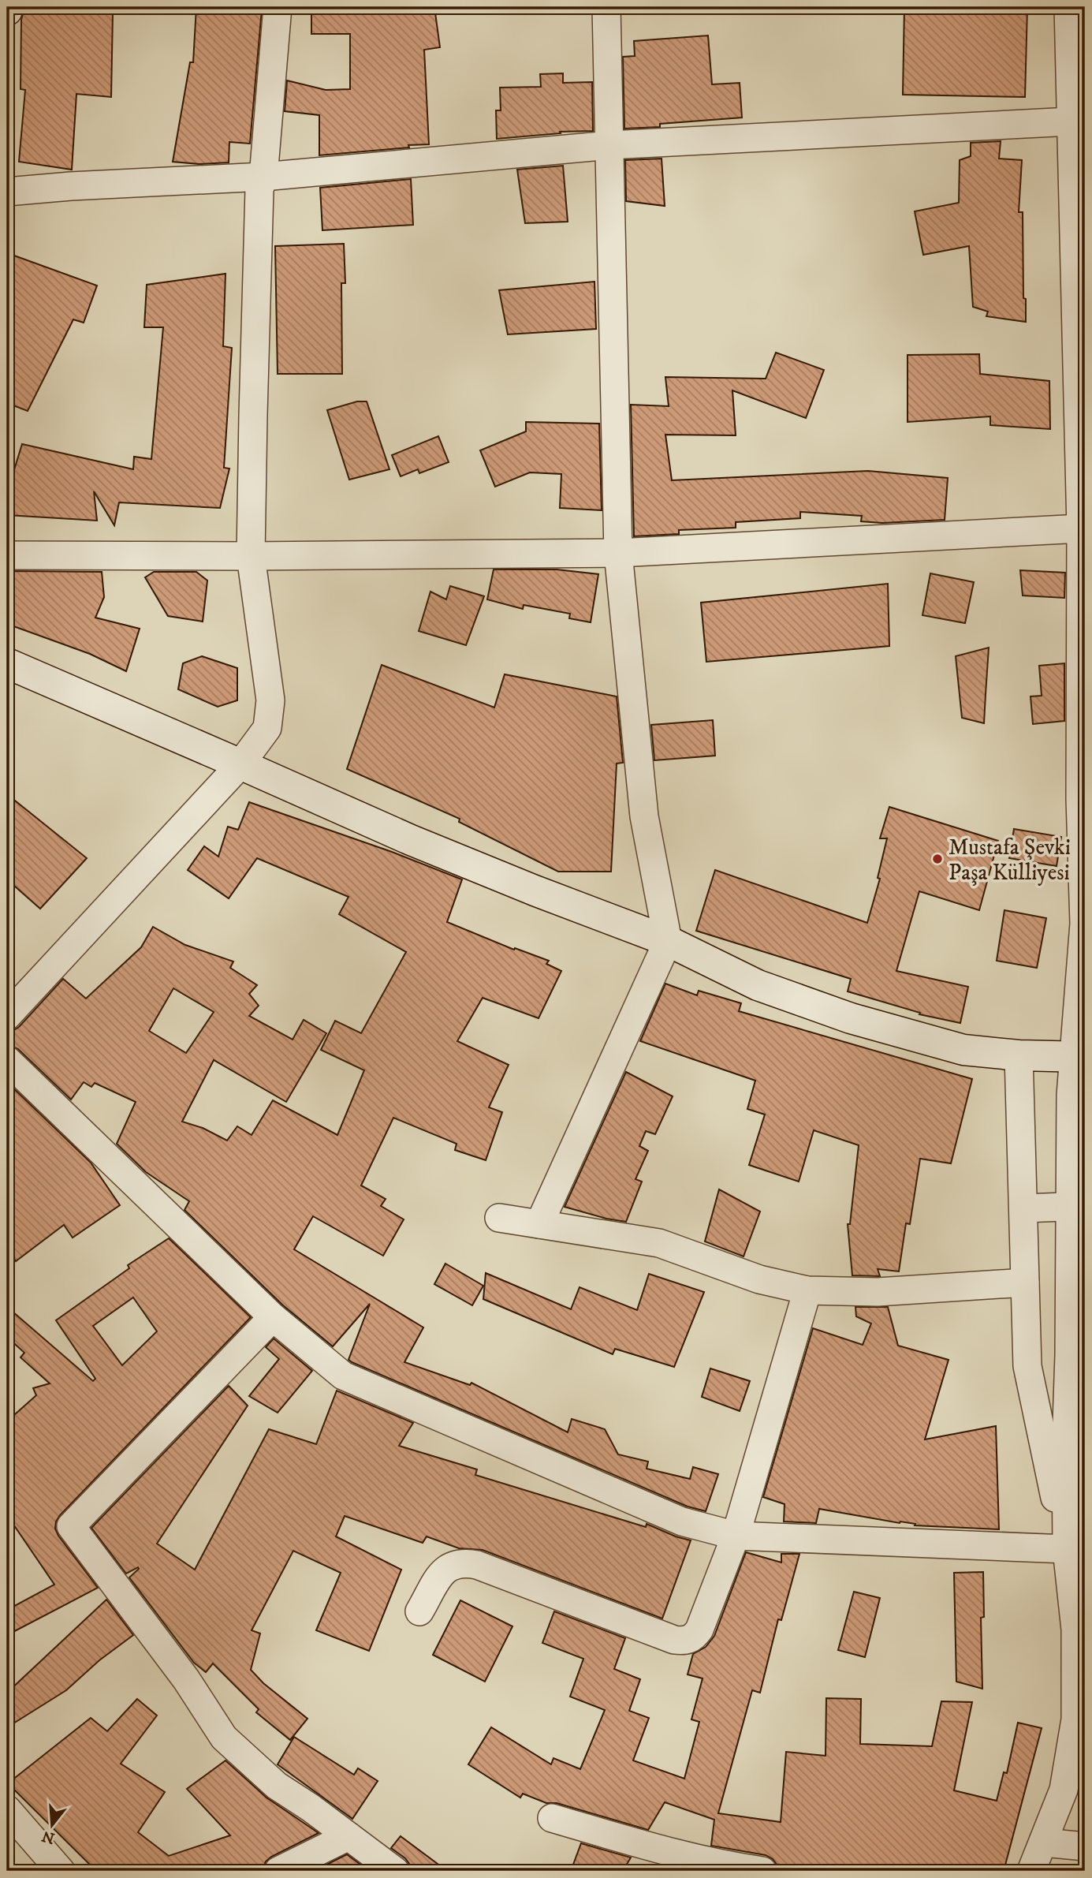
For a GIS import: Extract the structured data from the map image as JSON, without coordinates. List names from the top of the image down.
{
  "places": ["Mustafa Şevki Paşa Külliyesi"],
  "north": "bottom"
}
